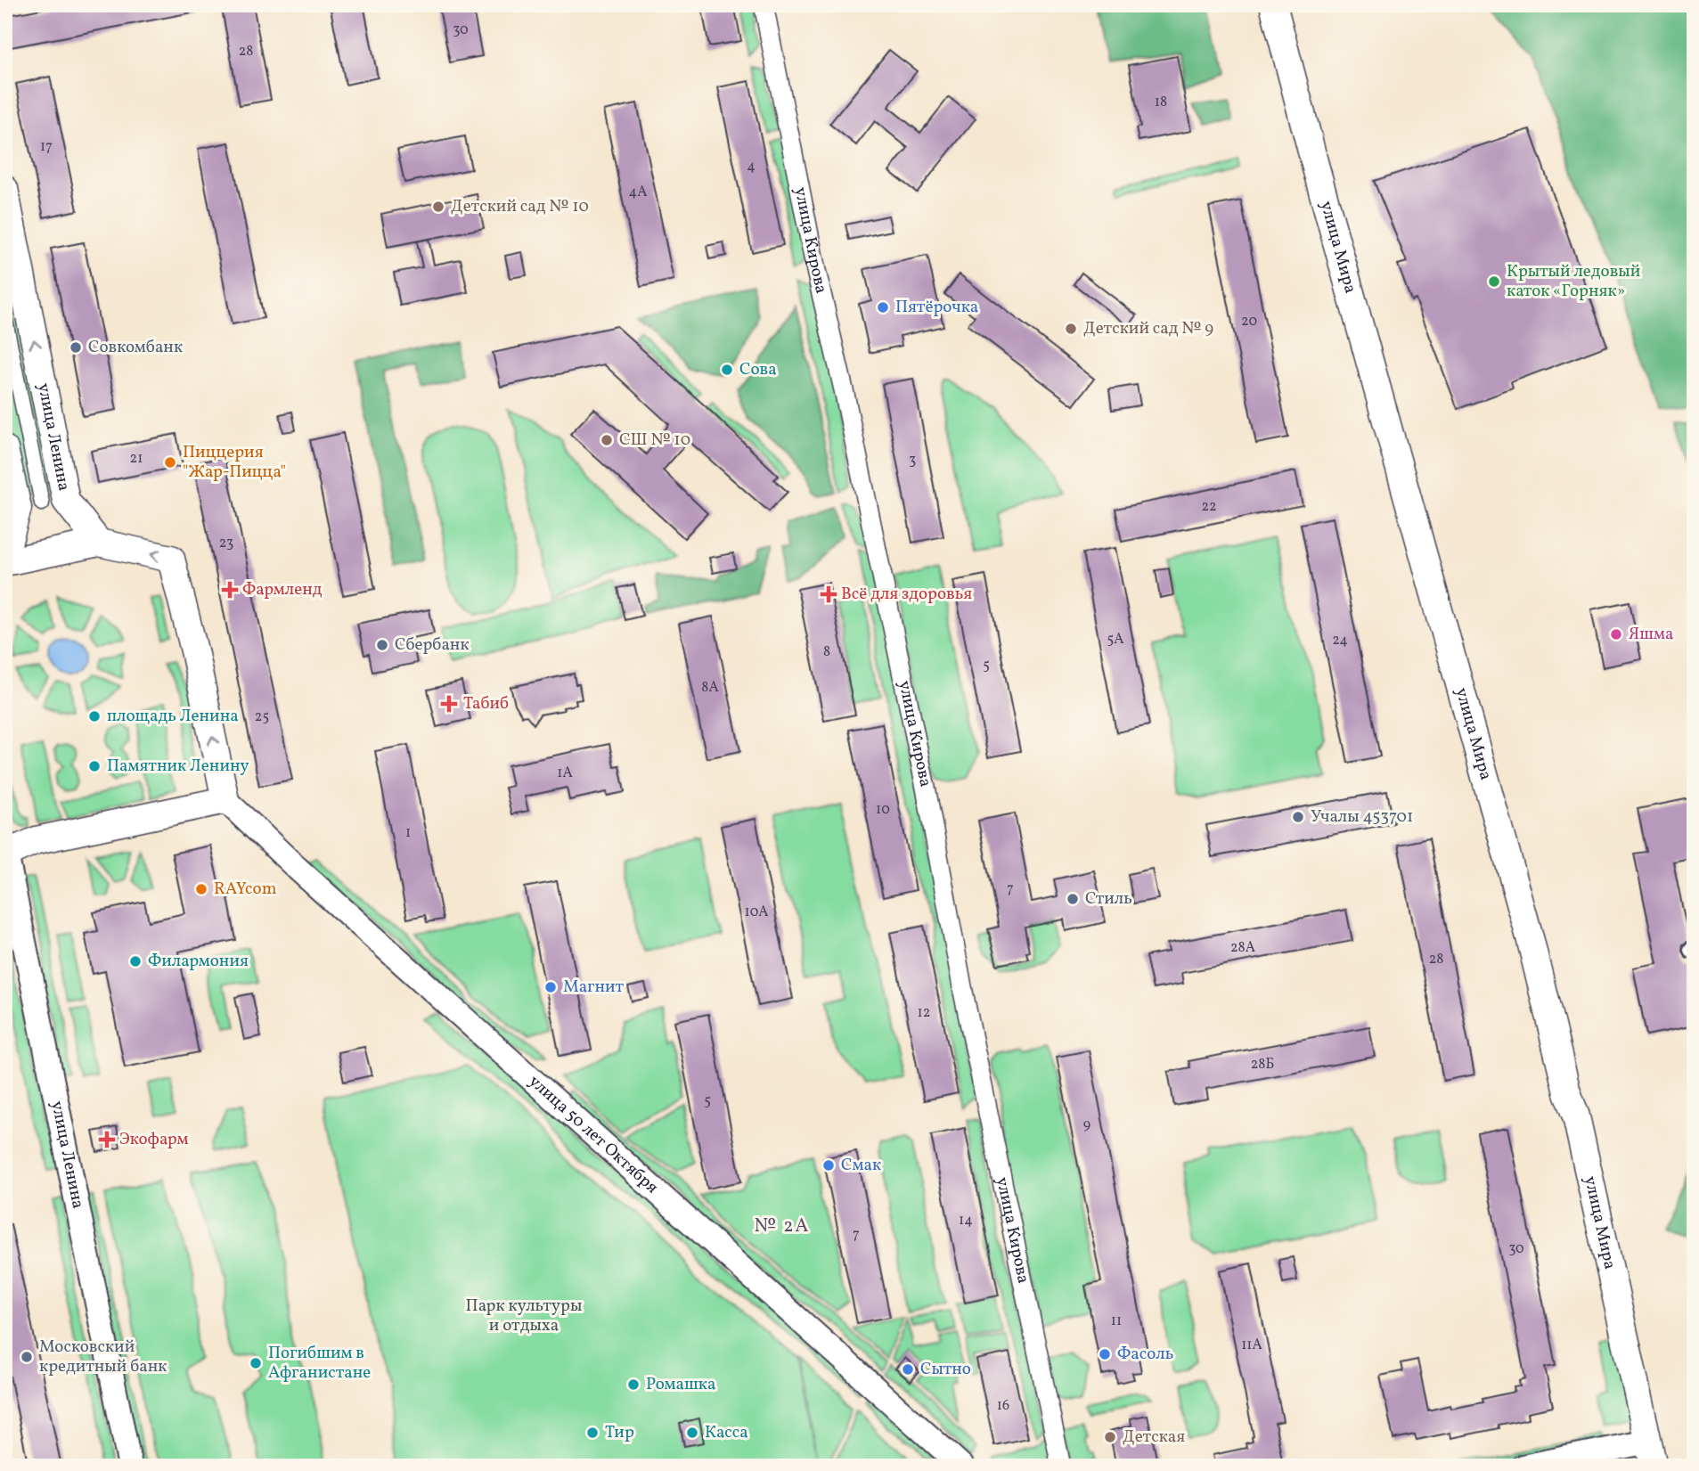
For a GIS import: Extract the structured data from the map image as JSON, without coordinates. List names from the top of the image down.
{
  "streets": {
    "main road": ["улица Мира", "улица Ленина"],
    "street": ["улица Кирова", "улица 50 лет Октября"]
  },
  "one_way": ["улица Ленина"],
  "districts": ["№ 2А"],
  "parks": ["Парк культуры и отдыха"],
  "places": {
    "other": [
      "Детский сад № 10",
      "Крытый ледовый каток «Горняк»",
      "Пятёрочка",
      "Детский сад № 9",
      "Совкомбанк",
      "Сова",
      "СШ № 10",
      "Пиццерия \"Жар-Пицца\"",
      "Яшма",
      "Сбербанк",
      "площадь Ленина",
      "Памятник Ленину",
      "Учалы 453701",
      "RAYcom",
      "Стиль",
      "Филармония",
      "Магнит",
      "Смак",
      "Фасоль",
      "Московский кредитный банк",
      "Погибшим в Афганистане",
      "Сытно",
      "Ромашка",
      "Тир",
      "Касса",
      "Детская"
    ],
    "health": [
      "Фармленд",
      "Всё для здоровья",
      "Табиб",
      "Экофарм"
    ]
  },
  "house_numbers": [
    "30",
    "28",
    "18",
    "17",
    "4",
    "4А",
    "20",
    "21",
    "3",
    "22",
    "23",
    "5А",
    "24",
    "8",
    "5",
    "8А",
    "25",
    "1А",
    "10",
    "1",
    "7",
    "10А",
    "28А",
    "28",
    "12",
    "28Б",
    "5",
    "9",
    "14",
    "7",
    "30",
    "11",
    "11А",
    "16"
  ]
}
